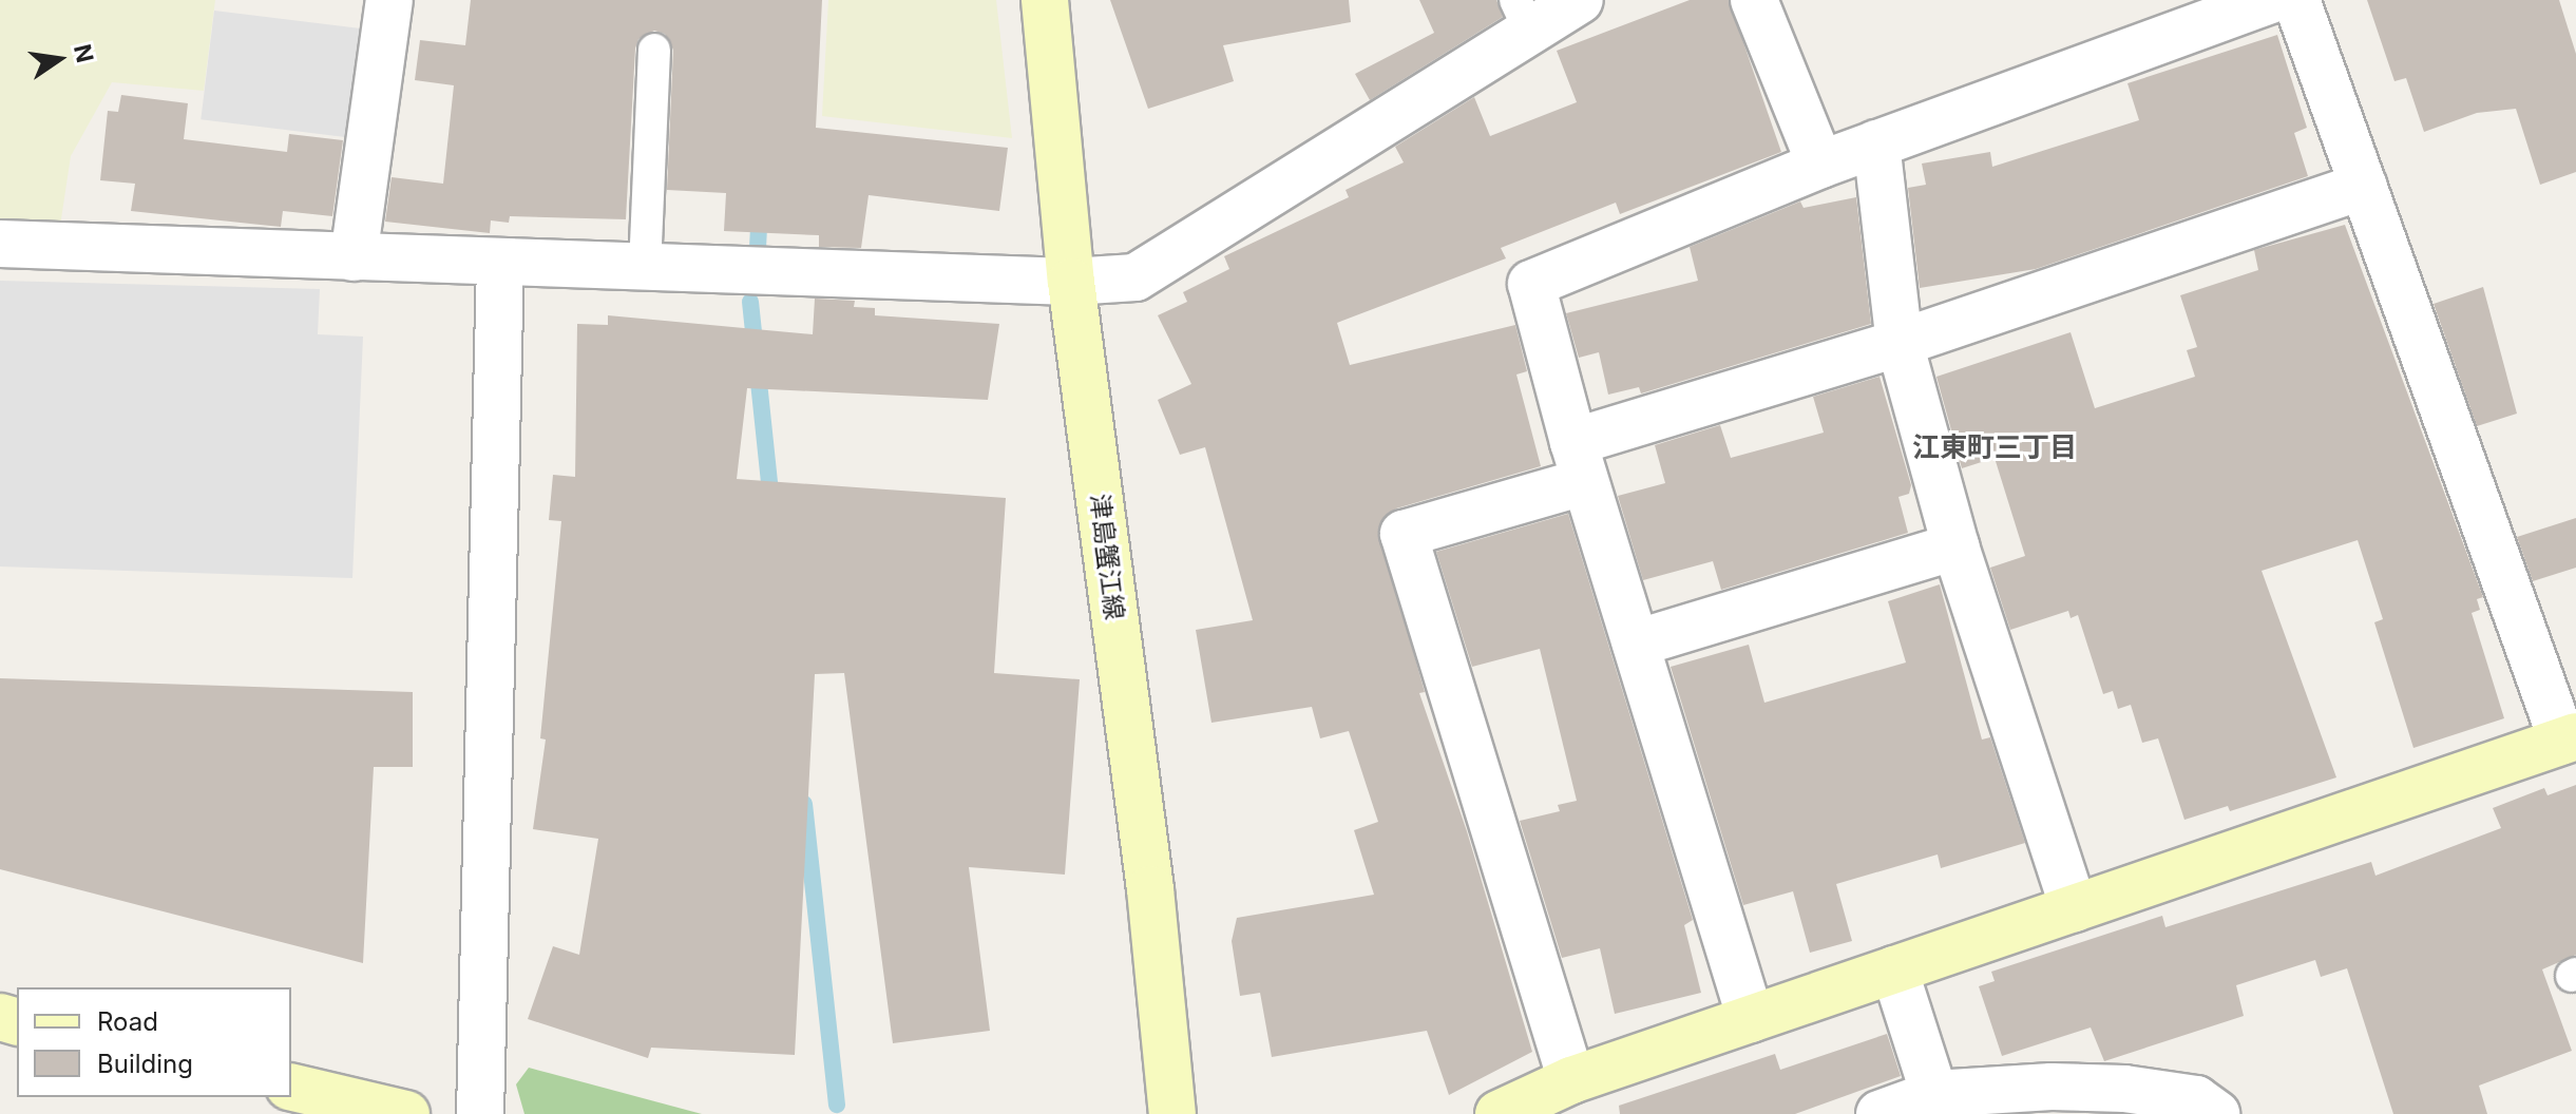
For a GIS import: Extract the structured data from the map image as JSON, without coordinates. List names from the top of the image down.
{
  "streets": {
    "street": ["津島蟹江線"]
  },
  "districts": ["江東町三丁目"],
  "legend": ["Road", "Building"],
  "north": "right"
}
